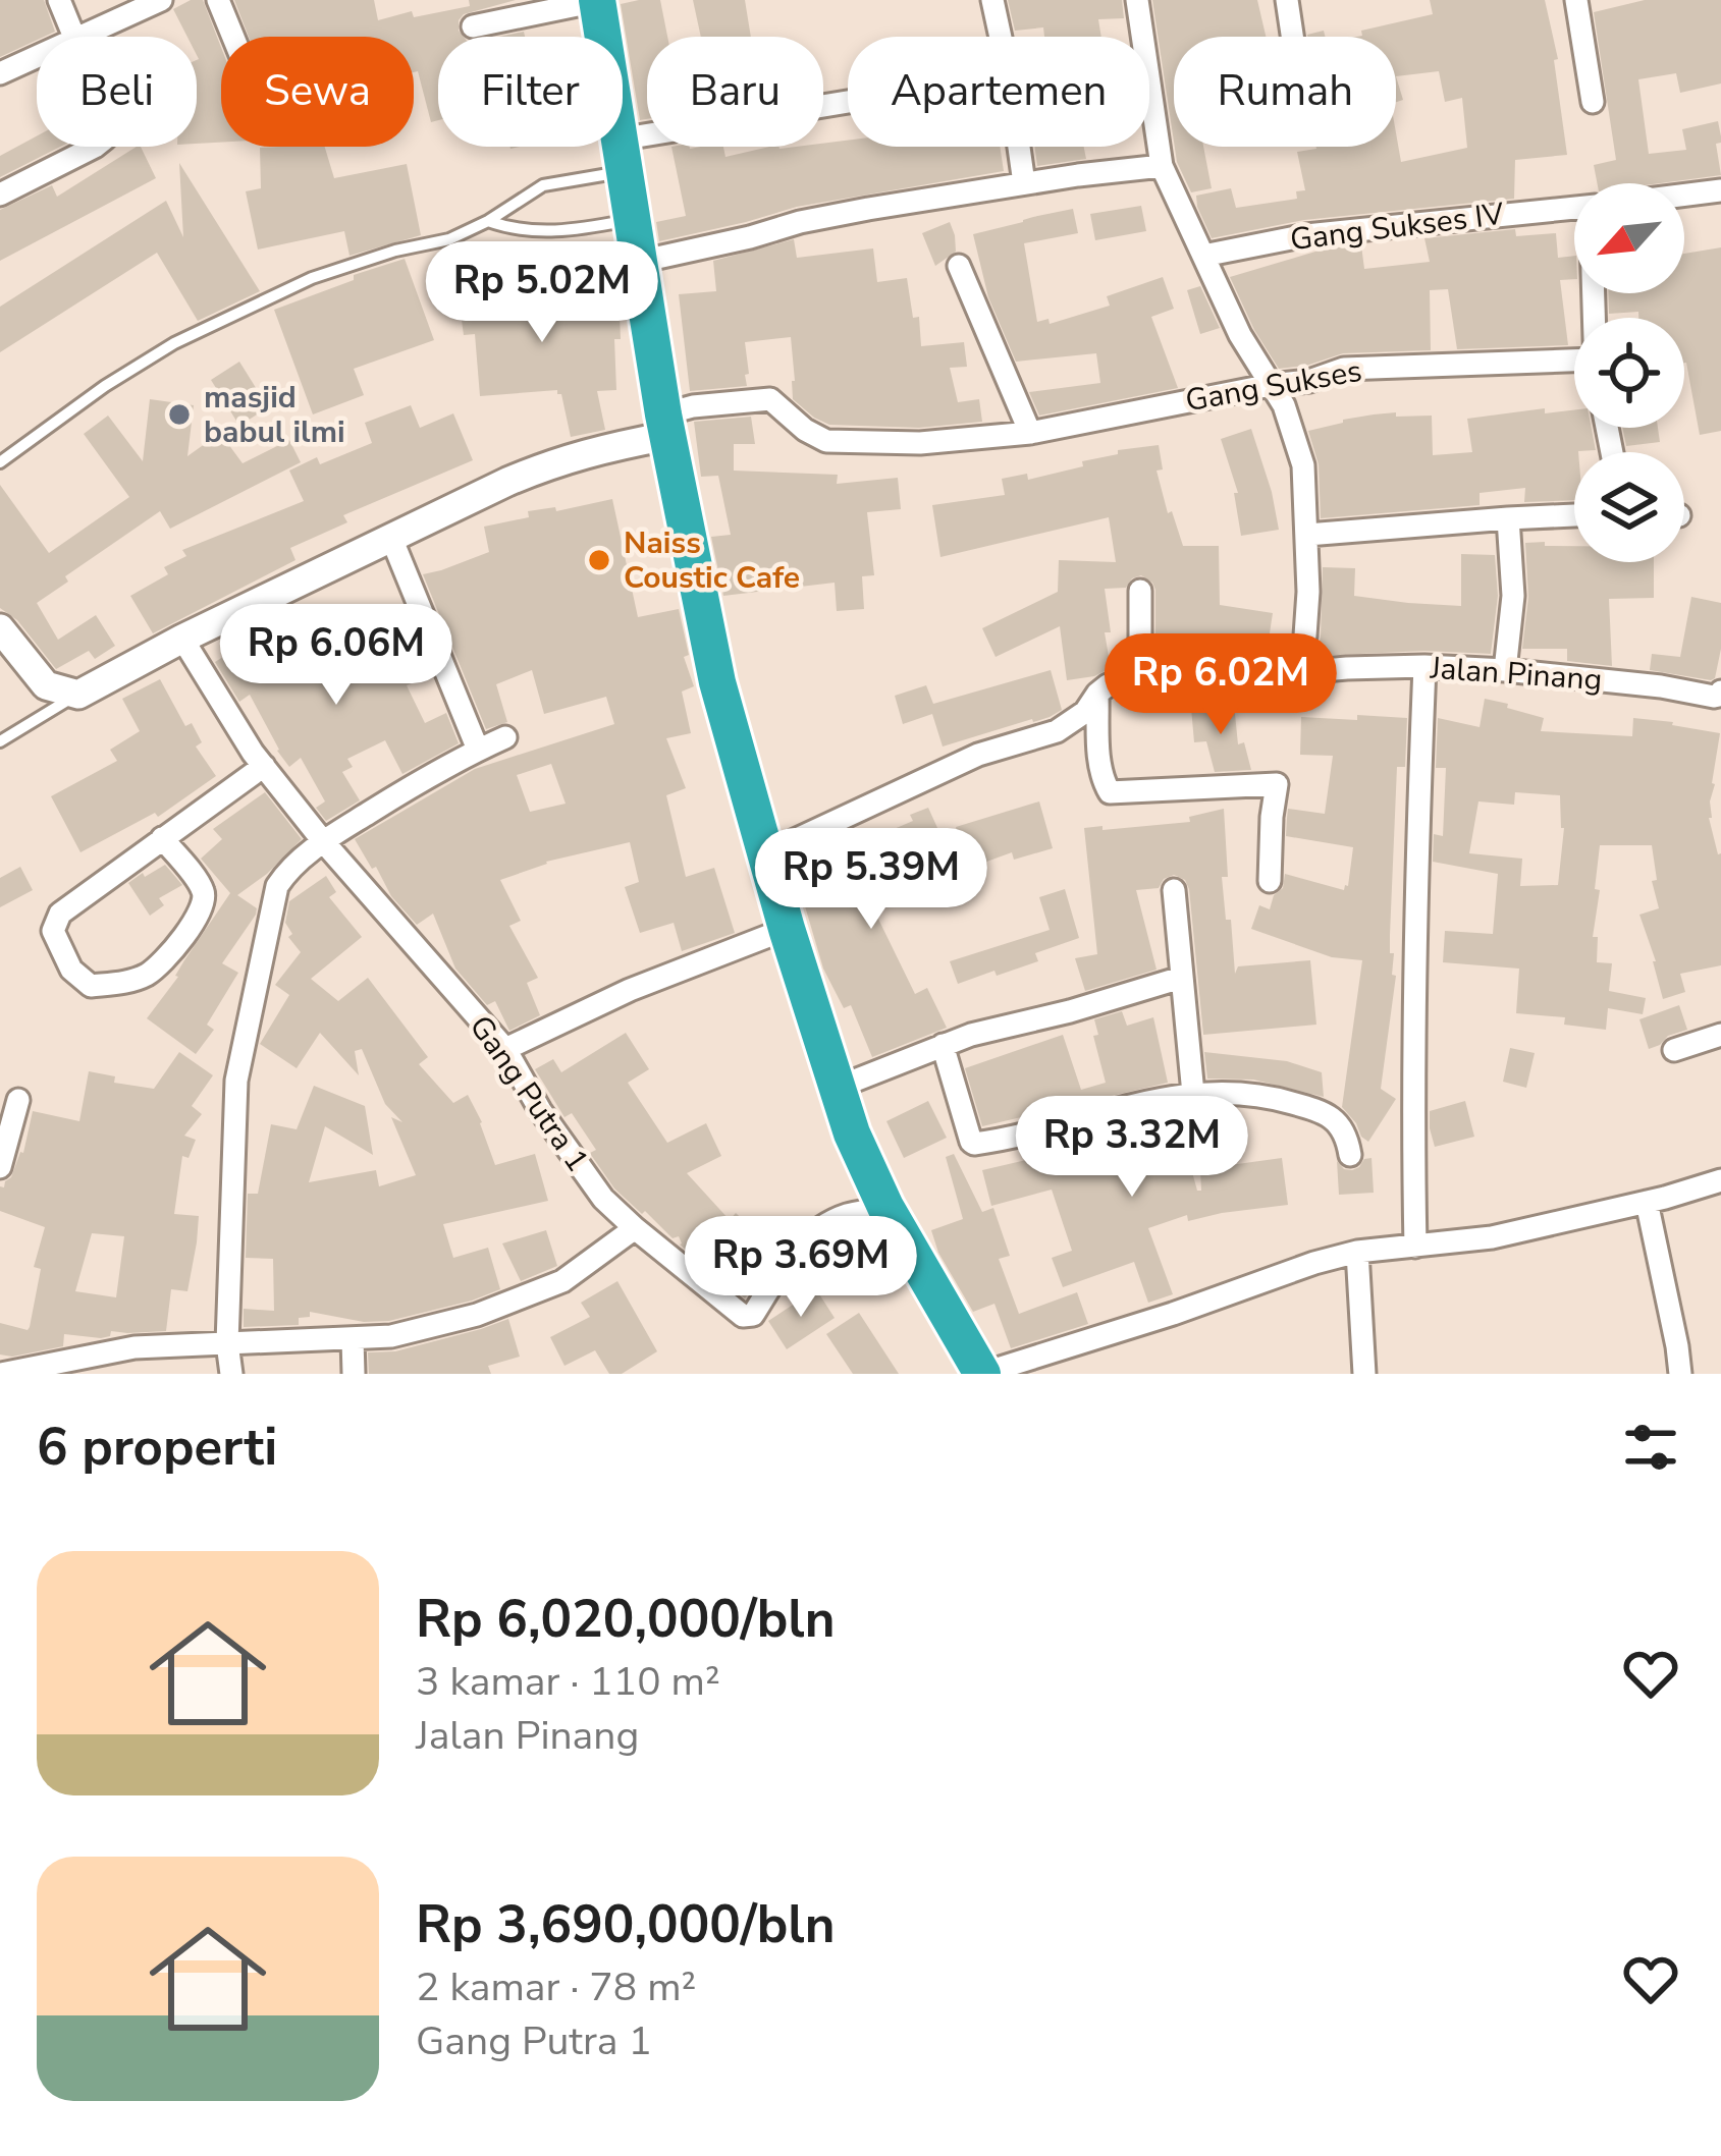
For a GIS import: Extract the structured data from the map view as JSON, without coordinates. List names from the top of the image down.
{
  "streets": {
    "street": [
      "Gang Sukses IV",
      "Gang Sukses",
      "Jalan Pinang",
      "Gang Putra 1"
    ]
  },
  "places": ["masjid babul ilmi", "Naiss Coustic Cafe"],
  "north": "bottom left",
  "page": {
    "chip": [
      "Beli",
      "Sewa",
      "Filter",
      "Baru",
      "Apartemen",
      "Rumah"
    ],
    "price": [
      "Rp 5.02M",
      "Rp 6.06M",
      "Rp 6.02M",
      "Rp 5.39M",
      "Rp 3.32M",
      "Rp 3.69M"
    ],
    "heading": "6 properti",
    "list": [
      {
        "name": "Rp 6,020,000/bln",
        "note": "3 kamar · 110 m² · Jalan Pinang"
      },
      {
        "name": "Rp 3,690,000/bln",
        "note": "2 kamar · 78 m² · Gang Putra 1"
      }
    ]
  }
}
